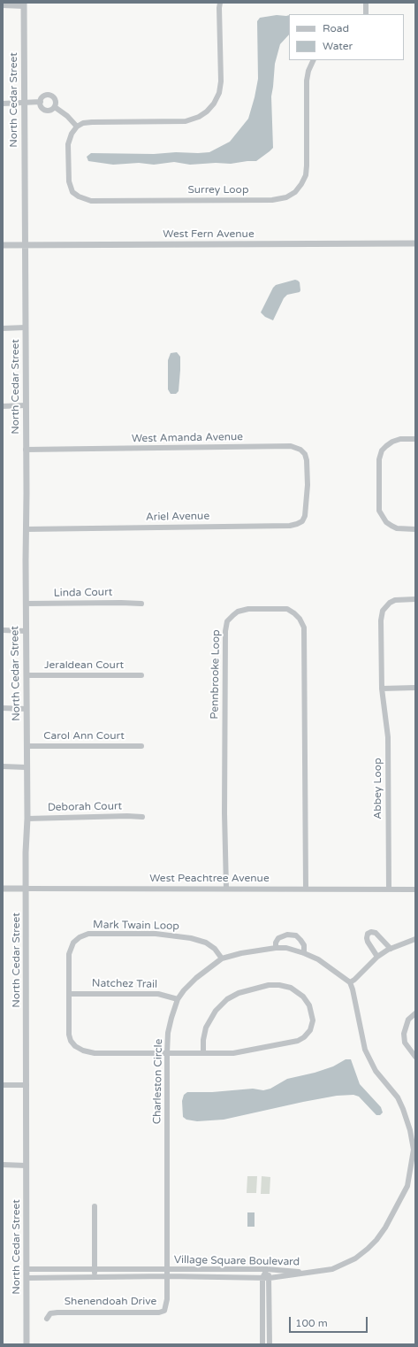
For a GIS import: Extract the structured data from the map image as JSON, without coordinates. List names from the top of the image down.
{
  "streets": {
    "street": [
      "North Cedar Street",
      "Surrey Loop",
      "West Fern Avenue",
      "West Amanda Avenue",
      "Ariel Avenue",
      "Linda Court",
      "Jeraldean Court",
      "Pennbrooke Loop",
      "Carol Ann Court",
      "Abbey Loop",
      "Deborah Court",
      "West Peachtree Avenue",
      "Mark Twain Loop",
      "Natchez Trail",
      "Charleston Circle",
      "Village Square Boulevard",
      "Shenendoah Drive"
    ]
  },
  "crossings": [
    ["North Cedar Street", "West Fern Avenue"],
    ["North Cedar Street", "West Amanda Avenue"],
    ["North Cedar Street", "Ariel Avenue"],
    ["North Cedar Street", "Linda Court"],
    ["North Cedar Street", "Jeraldean Court"],
    ["North Cedar Street", "Carol Ann Court"],
    ["North Cedar Street", "Deborah Court"],
    ["North Cedar Street", "West Peachtree Avenue"],
    ["North Cedar Street", "Village Square Boulevard"],
    ["West Amanda Avenue", "Ariel Avenue"],
    ["Pennbrooke Loop", "West Peachtree Avenue"],
    ["Abbey Loop", "West Peachtree Avenue"],
    ["Mark Twain Loop", "Natchez Trail"],
    ["Mark Twain Loop", "Charleston Circle"],
    ["Natchez Trail", "Charleston Circle"],
    ["Charleston Circle", "Village Square Boulevard"],
    ["Charleston Circle", "Shenendoah Drive"],
    ["Village Square Boulevard", "Shenendoah Drive"]
  ],
  "legend": ["Road", "Water"],
  "scale_bar": "100 m"
}
